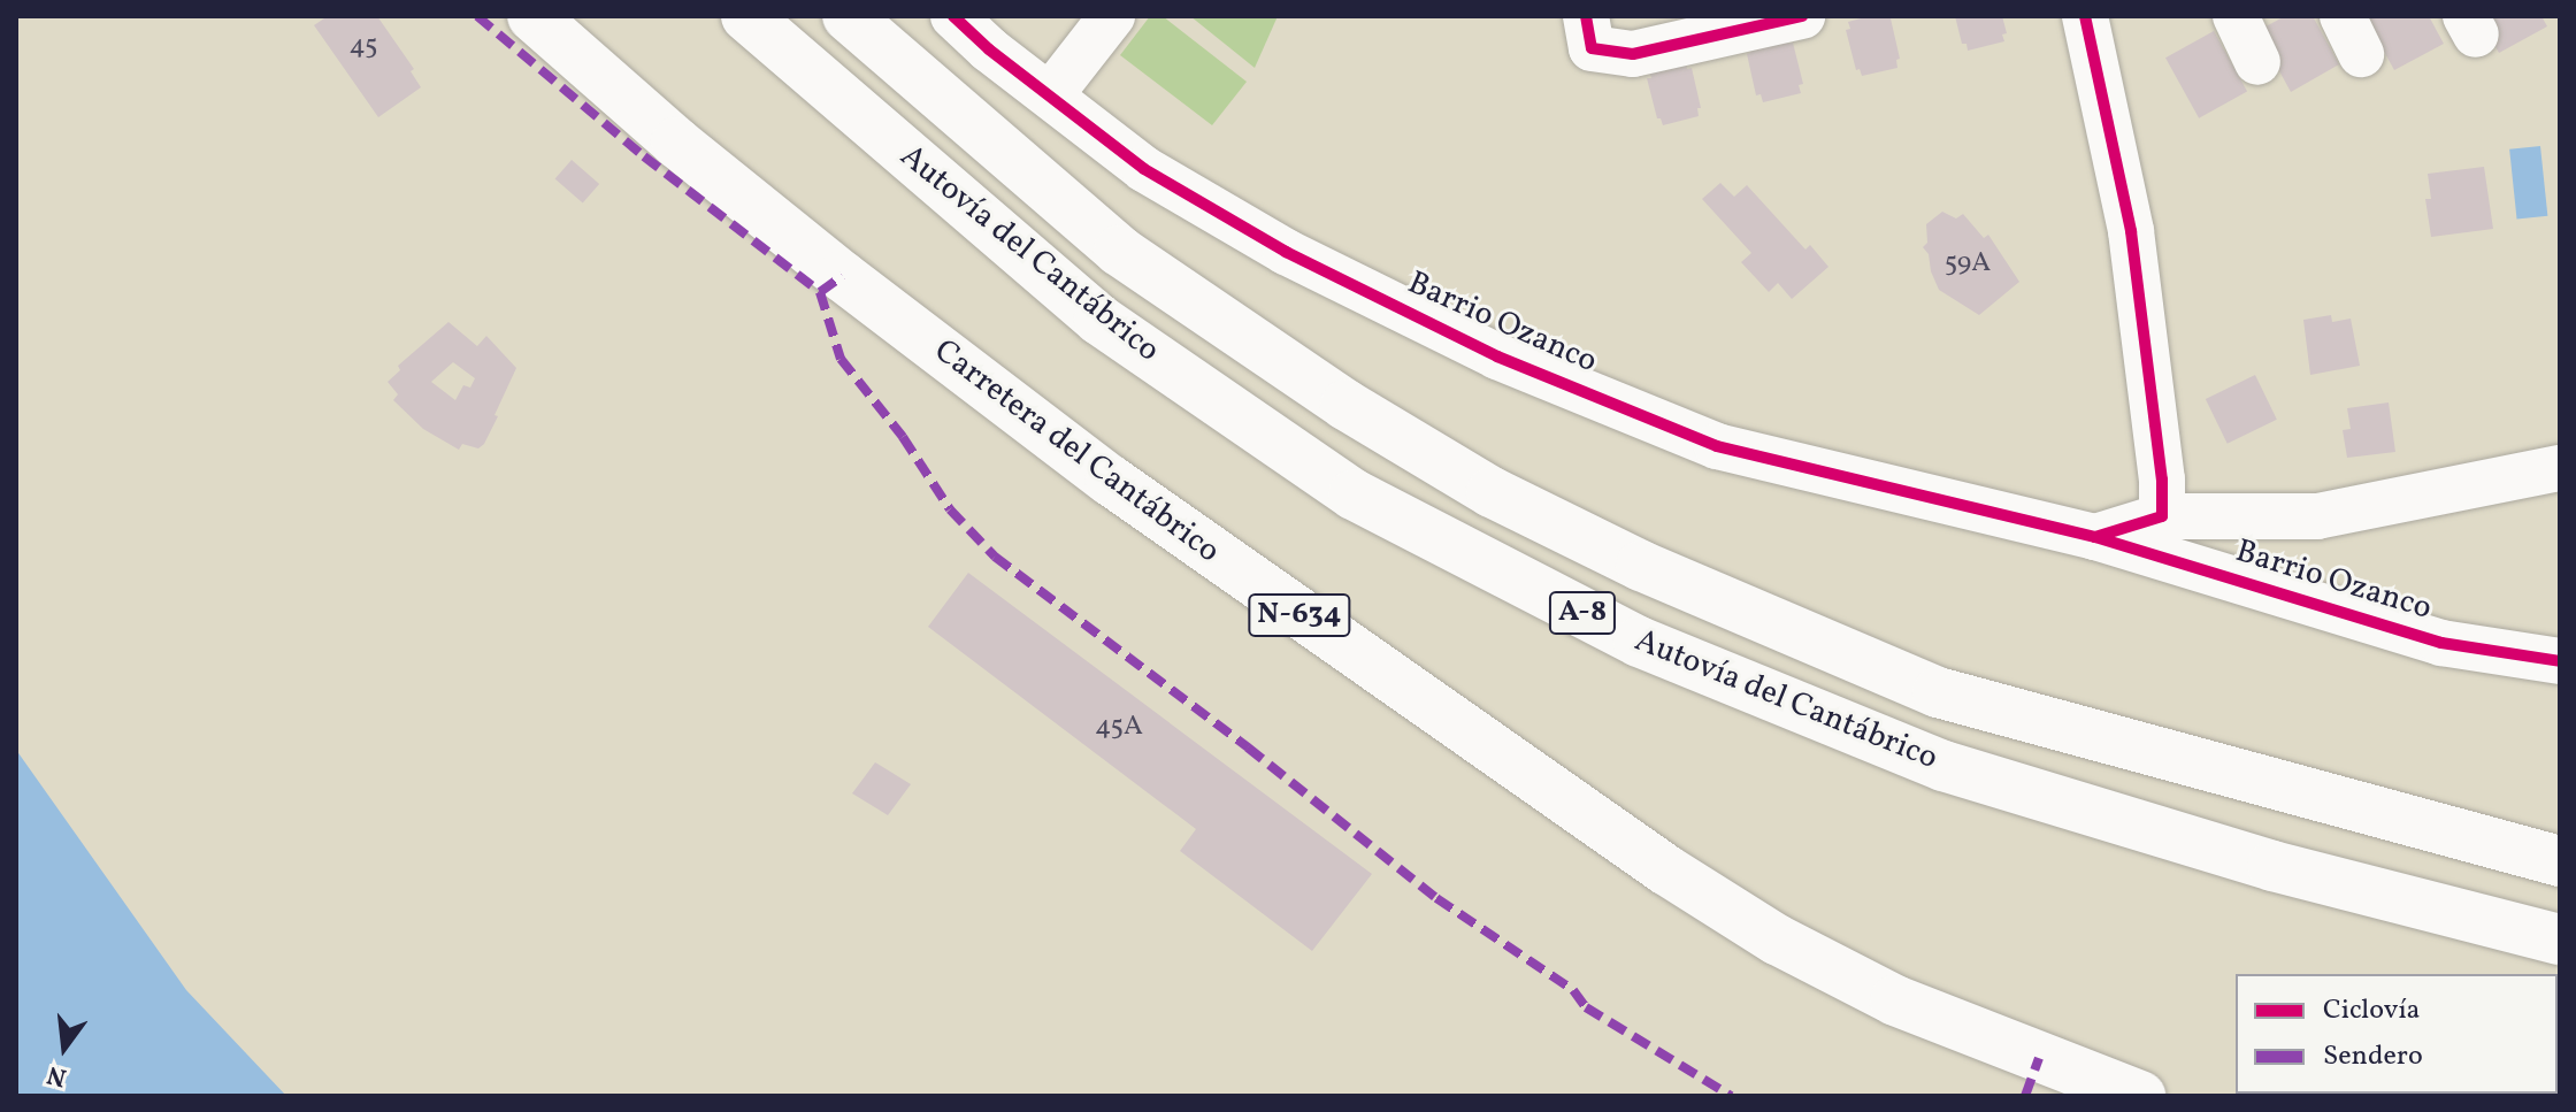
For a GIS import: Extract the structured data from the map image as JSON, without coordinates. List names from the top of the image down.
{
  "streets": {
    "highway": [
      "Autovía del Cantábrico",
      "Carretera del Cantábrico",
      "A-8",
      "N-634"
    ],
    "street": ["Barrio Ozanco"]
  },
  "house_numbers": ["45", "59A", "45A"],
  "legend": ["Ciclovía", "Sendero"],
  "north": "bottom"
}
